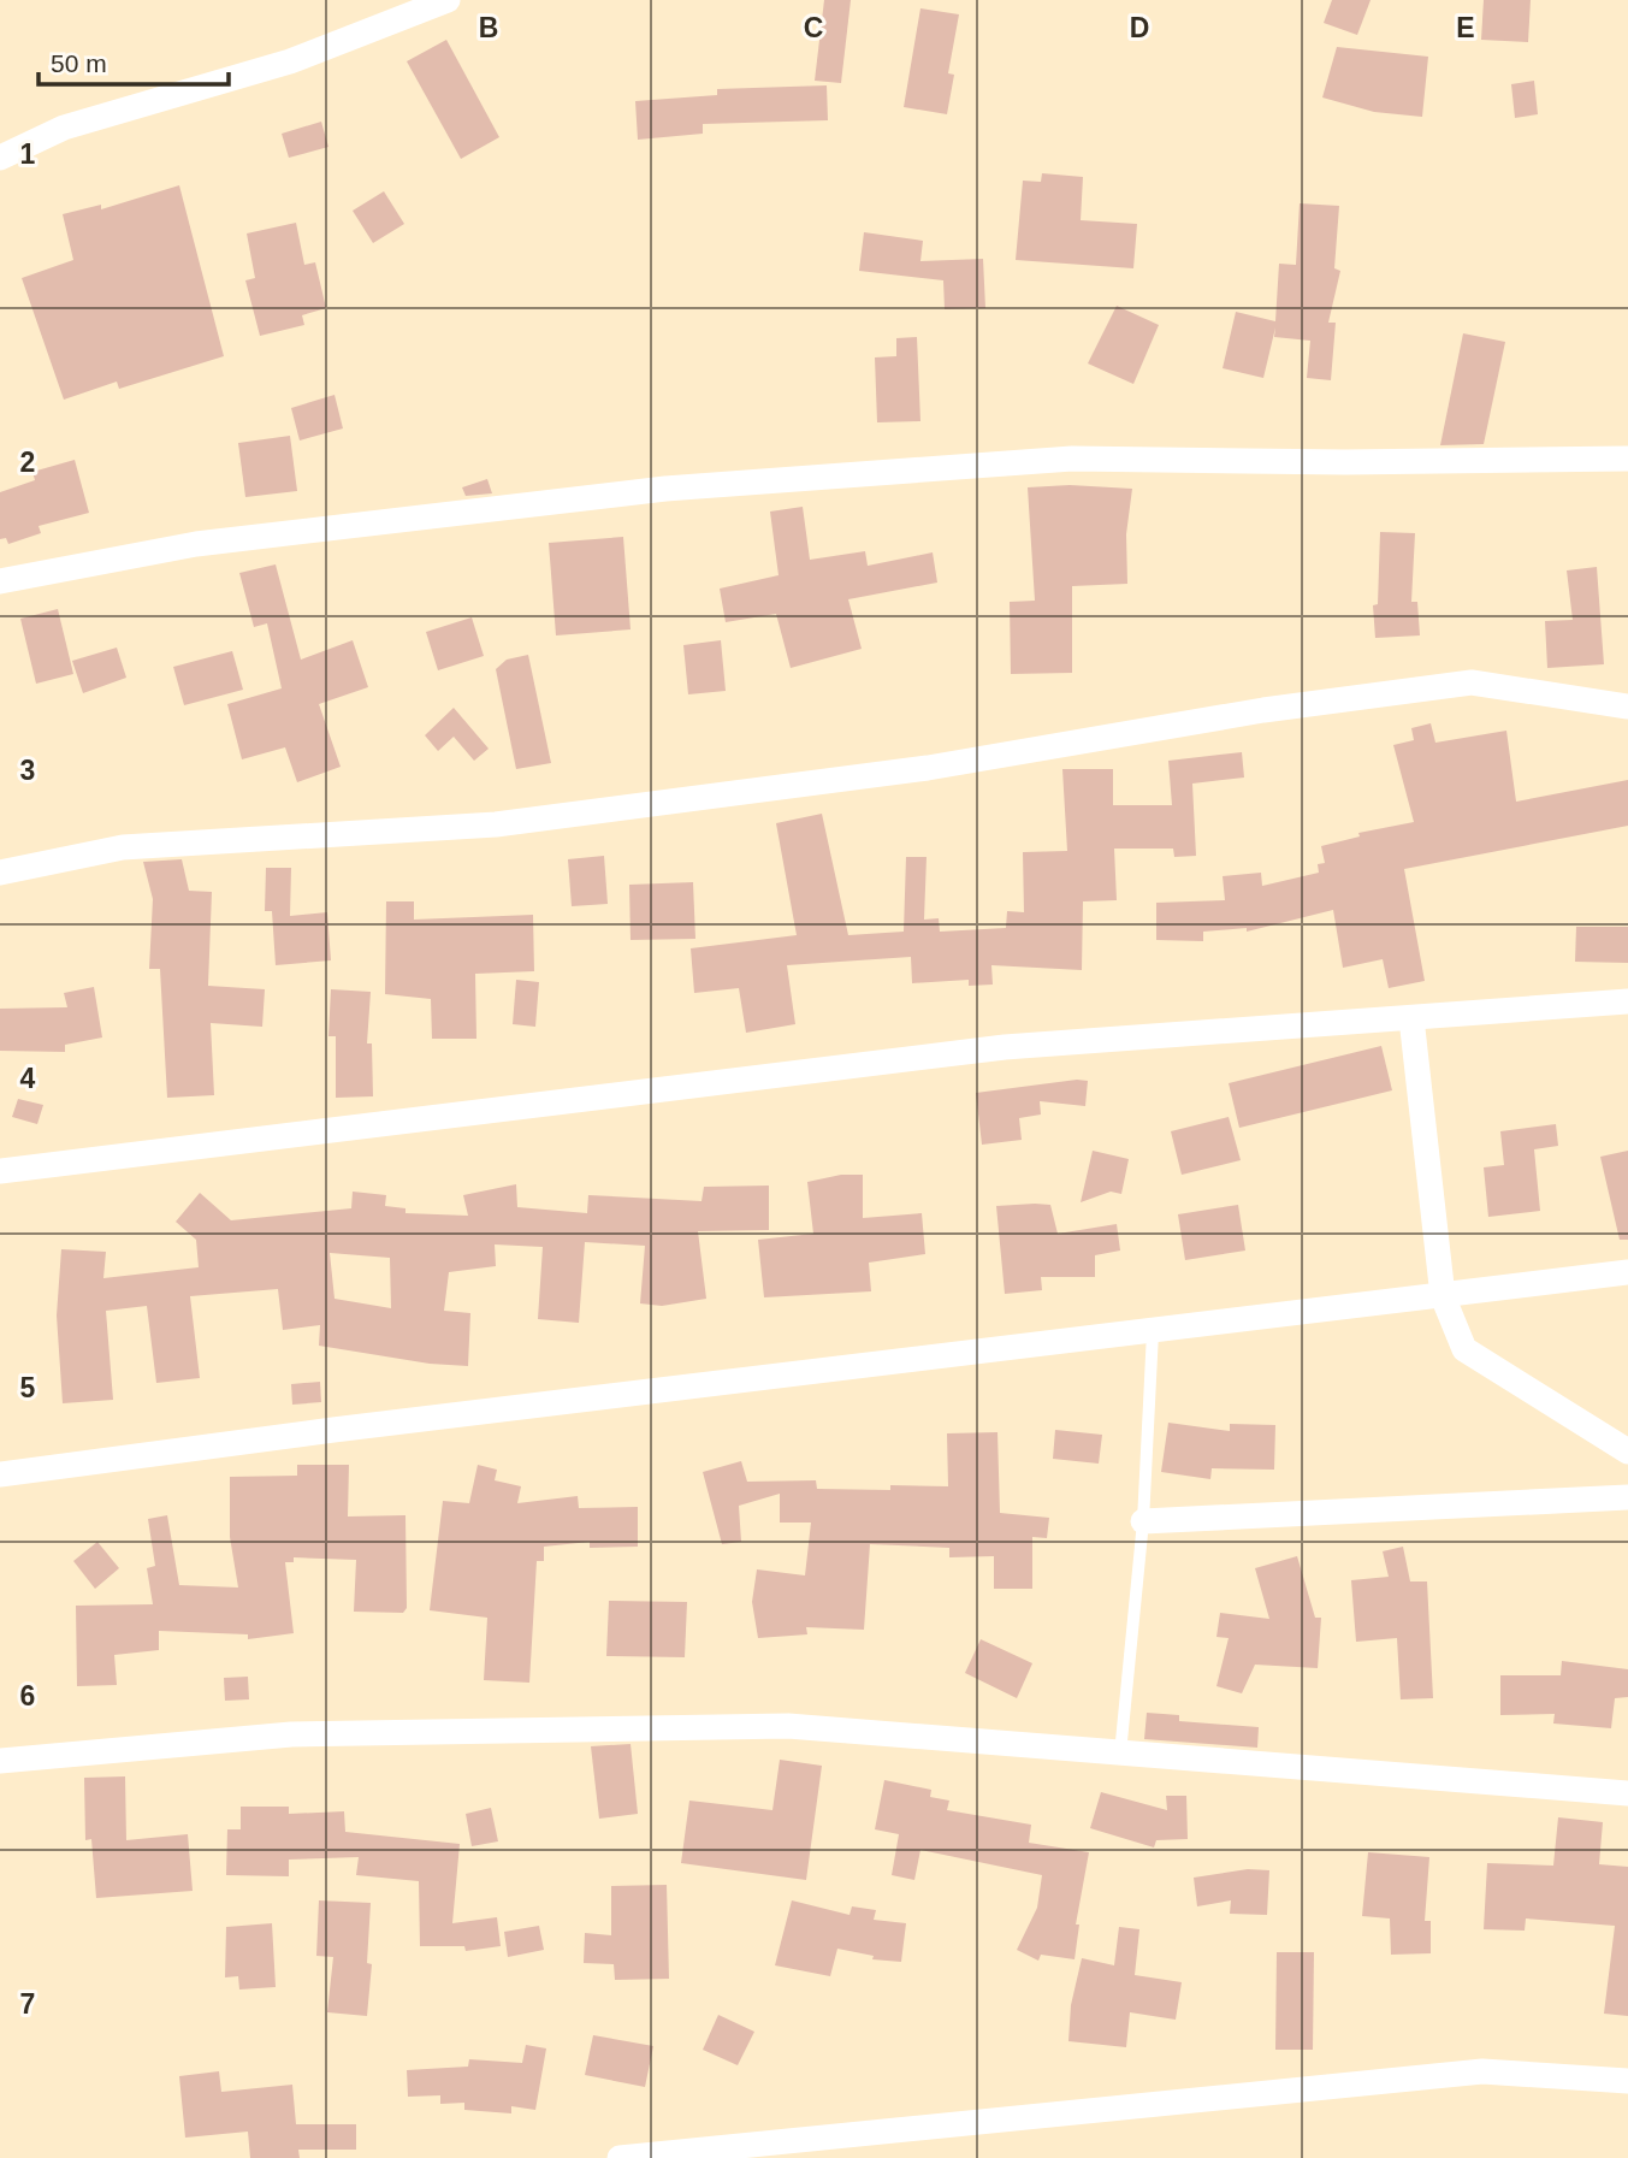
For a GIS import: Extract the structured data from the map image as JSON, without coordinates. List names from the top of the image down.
{
  "scale_bar": "50 m",
  "grid": {
    "columns": [
      "B",
      "C",
      "D",
      "E"
    ],
    "rows": [
      "1",
      "2",
      "3",
      "4",
      "5",
      "6",
      "7"
    ]
  }
}
